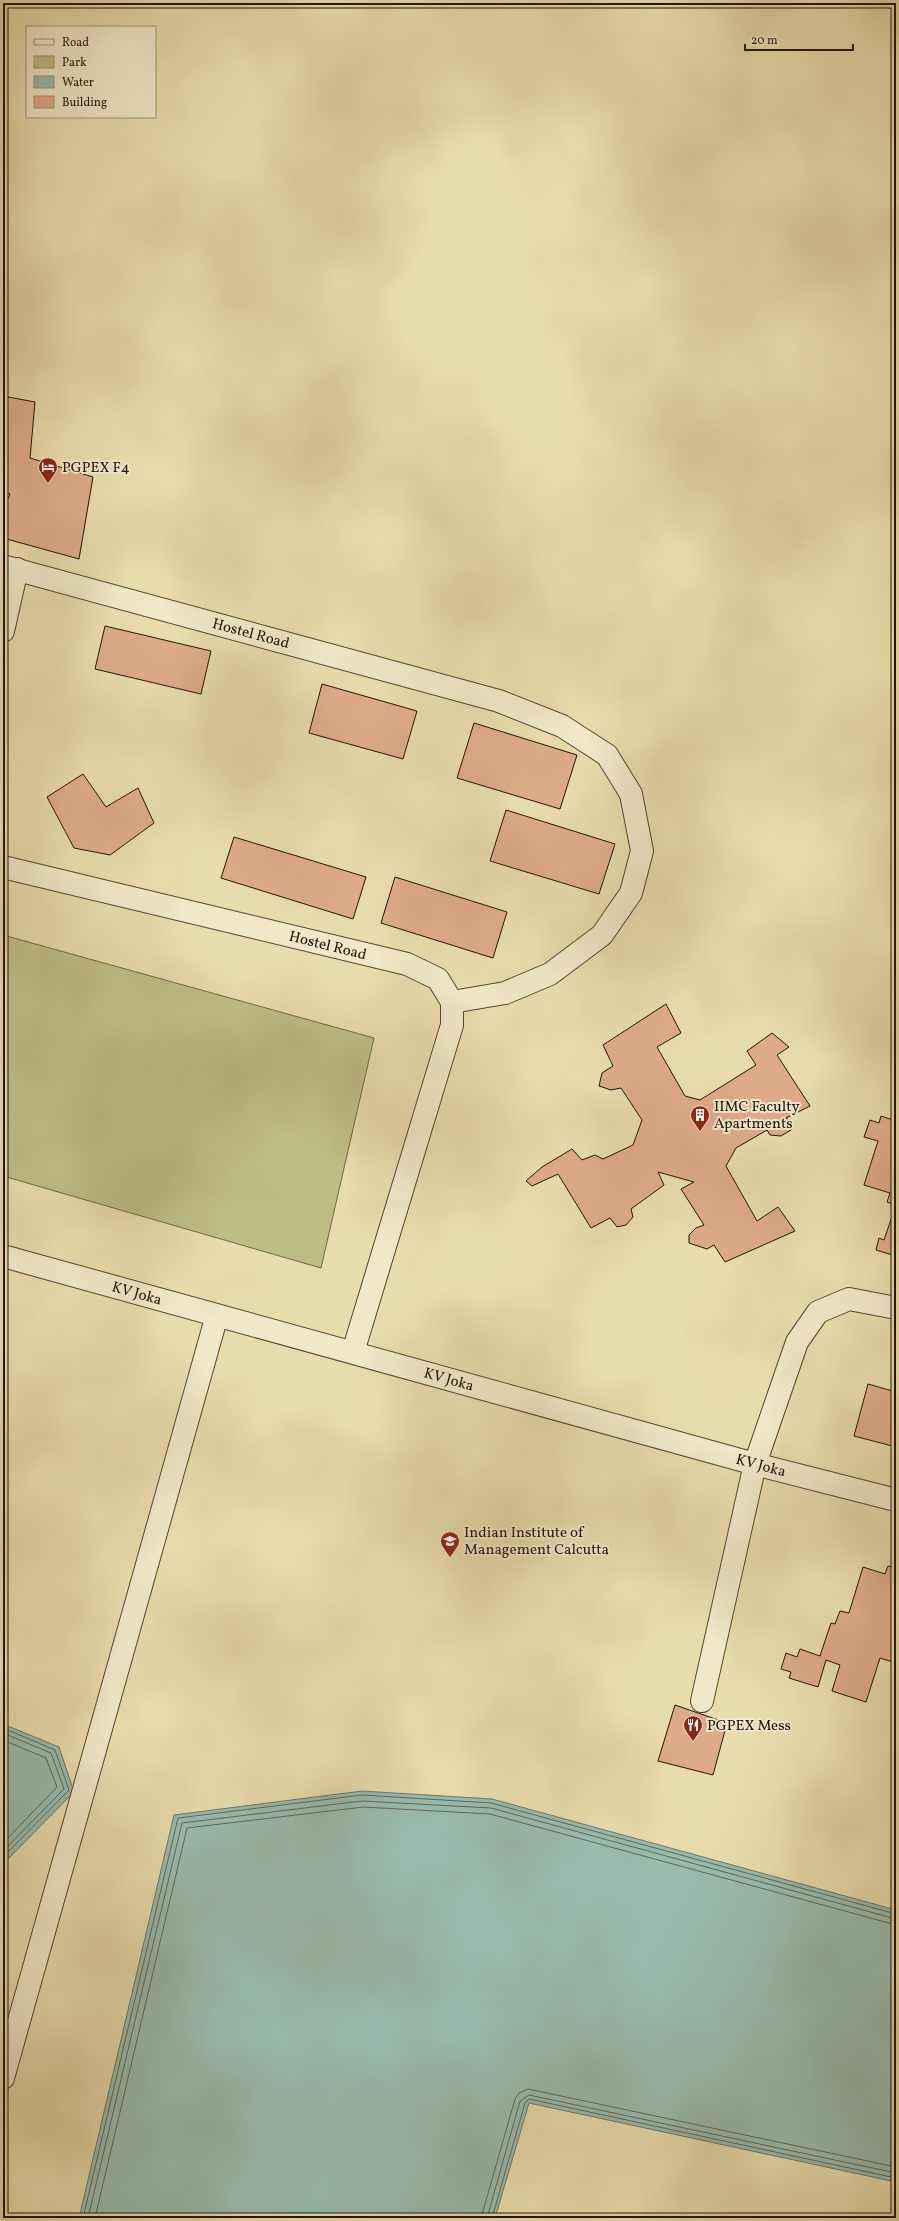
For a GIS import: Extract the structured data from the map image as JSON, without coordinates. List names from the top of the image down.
{
  "streets": {
    "street": ["Hostel Road", "KV Joka"]
  },
  "places": {
    "hotel": ["PGPEX F4"],
    "building": ["IIMC Faculty Apartments"],
    "school or university": ["Indian Institute of Management Calcutta"],
    "restaurant": ["PGPEX Mess"]
  },
  "legend": [
    "Road",
    "Park",
    "Water",
    "Building"
  ],
  "scale_bar": "20 m"
}
